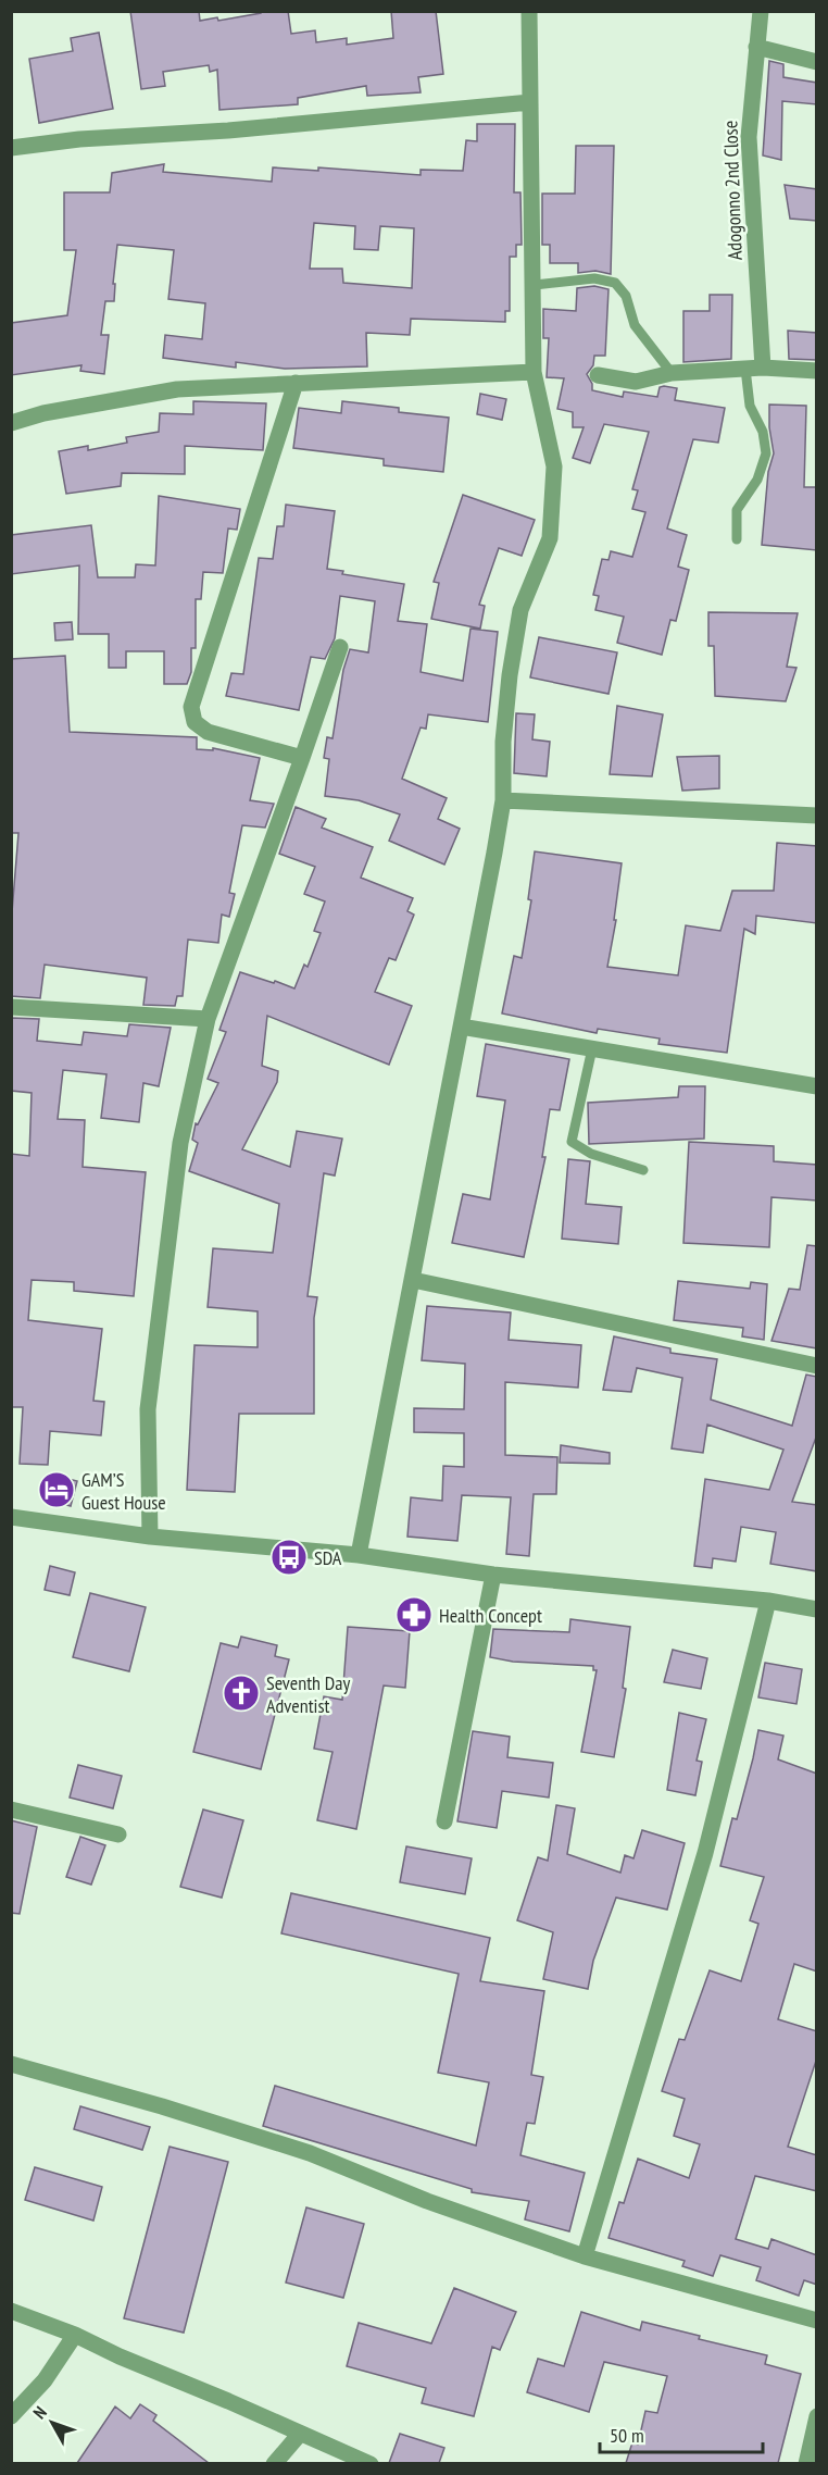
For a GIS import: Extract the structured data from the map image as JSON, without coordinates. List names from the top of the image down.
{
  "streets": {
    "street": ["Adogonno 2nd Close"]
  },
  "places": {
    "hotel": ["GAM’S Guest House"],
    "bus stop": ["SDA"],
    "pharmacy": ["Health Concept"],
    "church": ["Seventh Day Adventist"]
  },
  "scale_bar": "50 m",
  "north": "top left"
}
